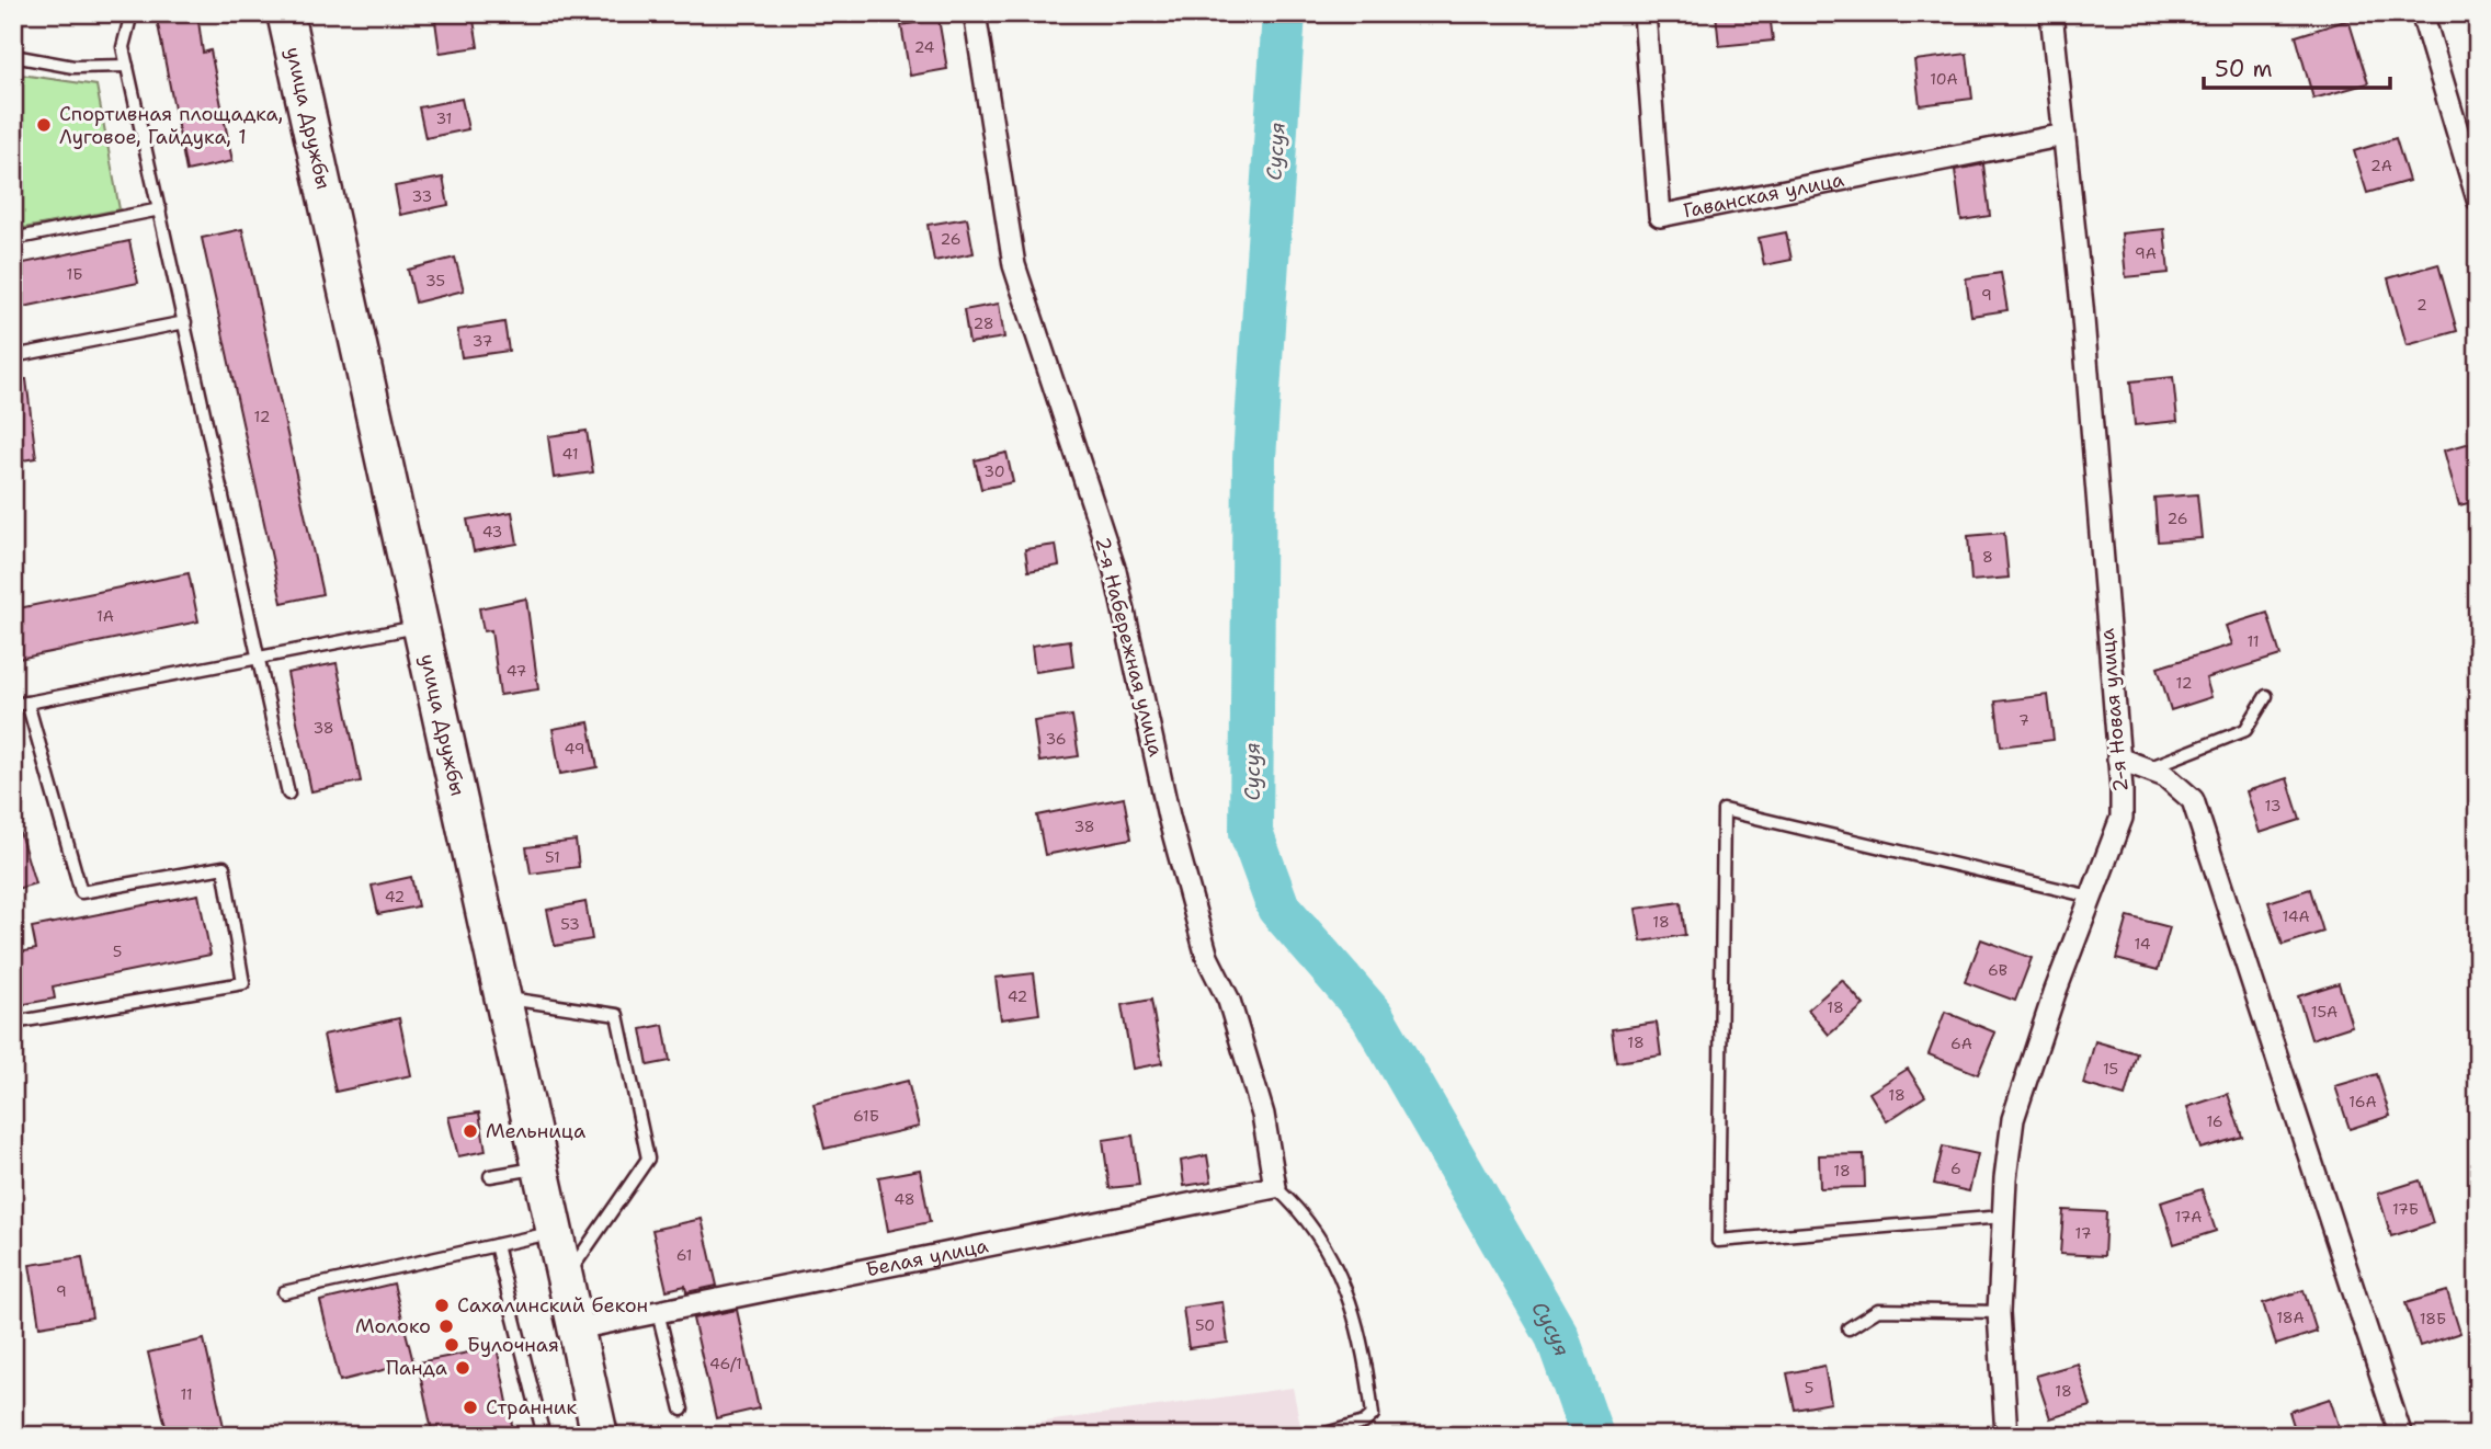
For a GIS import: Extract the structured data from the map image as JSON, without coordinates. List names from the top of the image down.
{
  "streets": {
    "main road": ["улица Дружбы"],
    "street": [
      "Гаванская улица",
      "2-я Набережная улица",
      "2-я Новая улица",
      "Белая улица"
    ]
  },
  "crossings": [
    ["улица Дружбы", "Белая улица"],
    ["Гаванская улица", "2-я Новая улица"],
    ["2-я Набережная улица", "Белая улица"]
  ],
  "water": ["Сусуя"],
  "places": [
    "Спортивная площадка, Луговое, Гайдука, 1",
    "Мельница",
    "Сахалинский бекон",
    "Молоко",
    "Булочная",
    "Панда",
    "Странник"
  ],
  "house_numbers": [
    "24",
    "10А",
    "31",
    "2А",
    "33",
    "26",
    "9А",
    "1Б",
    "35",
    "9",
    "2",
    "28",
    "37",
    "12",
    "41",
    "30",
    "26",
    "43",
    "8",
    "1А",
    "11",
    "47",
    "12",
    "7",
    "38",
    "36",
    "49",
    "13",
    "38",
    "51",
    "42",
    "14А",
    "18",
    "53",
    "14",
    "5",
    "6В",
    "42",
    "18",
    "15А",
    "18",
    "6А",
    "15",
    "18",
    "16А",
    "61Б",
    "16",
    "6",
    "18",
    "48",
    "17Б",
    "17А",
    "17",
    "61",
    "9",
    "18А",
    "18Б",
    "50",
    "46/1",
    "5",
    "18",
    "11"
  ],
  "scale_bar": "50 m"
}
